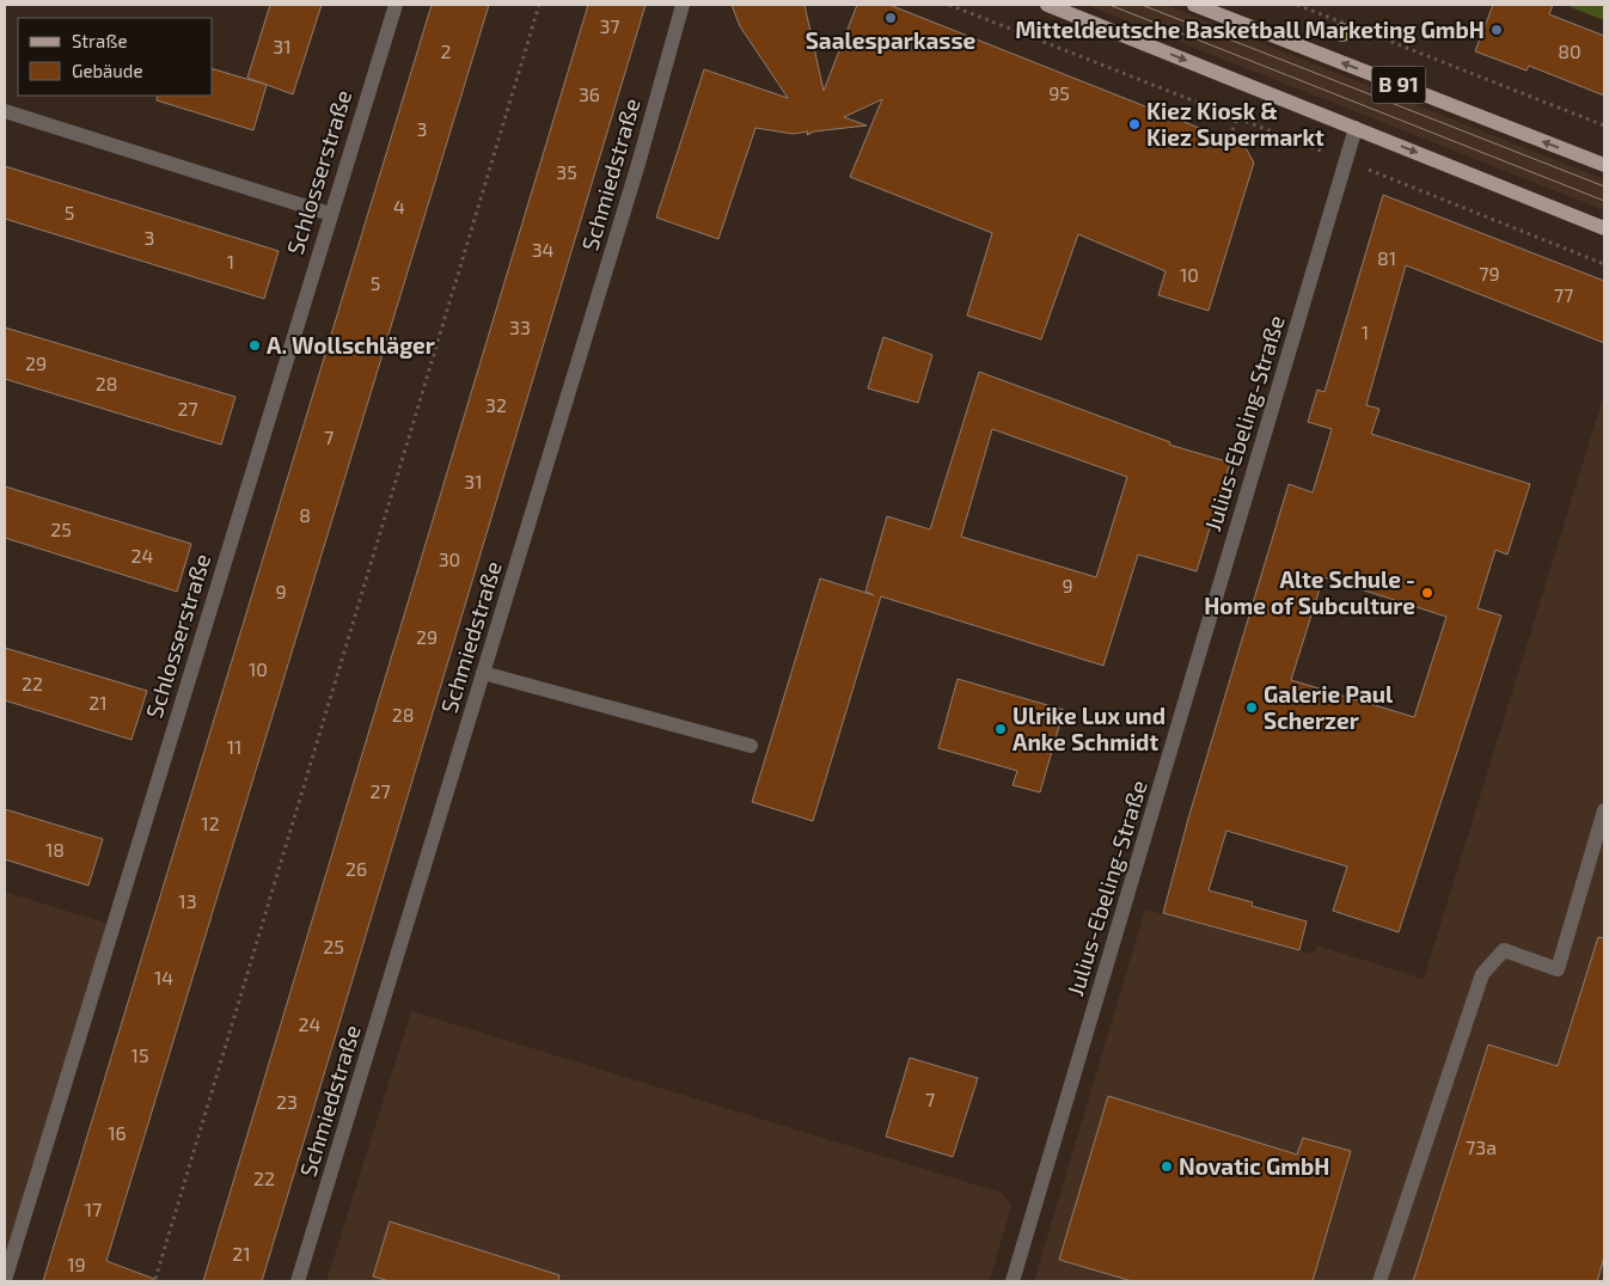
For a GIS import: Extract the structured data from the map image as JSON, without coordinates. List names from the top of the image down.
{
  "streets": {
    "main road": ["B 91"],
    "street": ["Schlosserstraße", "Schmiedstraße", "Julius-Ebeling-Straße"]
  },
  "crossings": [
    ["B 91", "Julius-Ebeling-Straße"]
  ],
  "places": [
    "Saalesparkasse",
    "Mitteldeutsche Basketball Marketing GmbH",
    "Kiez Kiosk & Kiez Supermarkt",
    "A. Wollschläger",
    "Alte Schule - Home of Subculture",
    "Galerie Paul Scherzer",
    "Ulrike Lux und Anke Schmidt",
    "Novatic GmbH"
  ],
  "house_numbers": [
    "37",
    "31",
    "2",
    "80",
    "95",
    "36",
    "3",
    "35",
    "4",
    "5",
    "3",
    "34",
    "81",
    "1",
    "79",
    "10",
    "5",
    "77",
    "33",
    "1",
    "29",
    "28",
    "32",
    "27",
    "7",
    "31",
    "8",
    "25",
    "24",
    "30",
    "9",
    "9",
    "29",
    "10",
    "22",
    "21",
    "28",
    "11",
    "27",
    "12",
    "18",
    "26",
    "13",
    "25",
    "14",
    "24",
    "15",
    "7",
    "23",
    "16",
    "73a",
    "22",
    "17",
    "21",
    "19"
  ],
  "legend": ["Straße", "Gebäude"]
}
